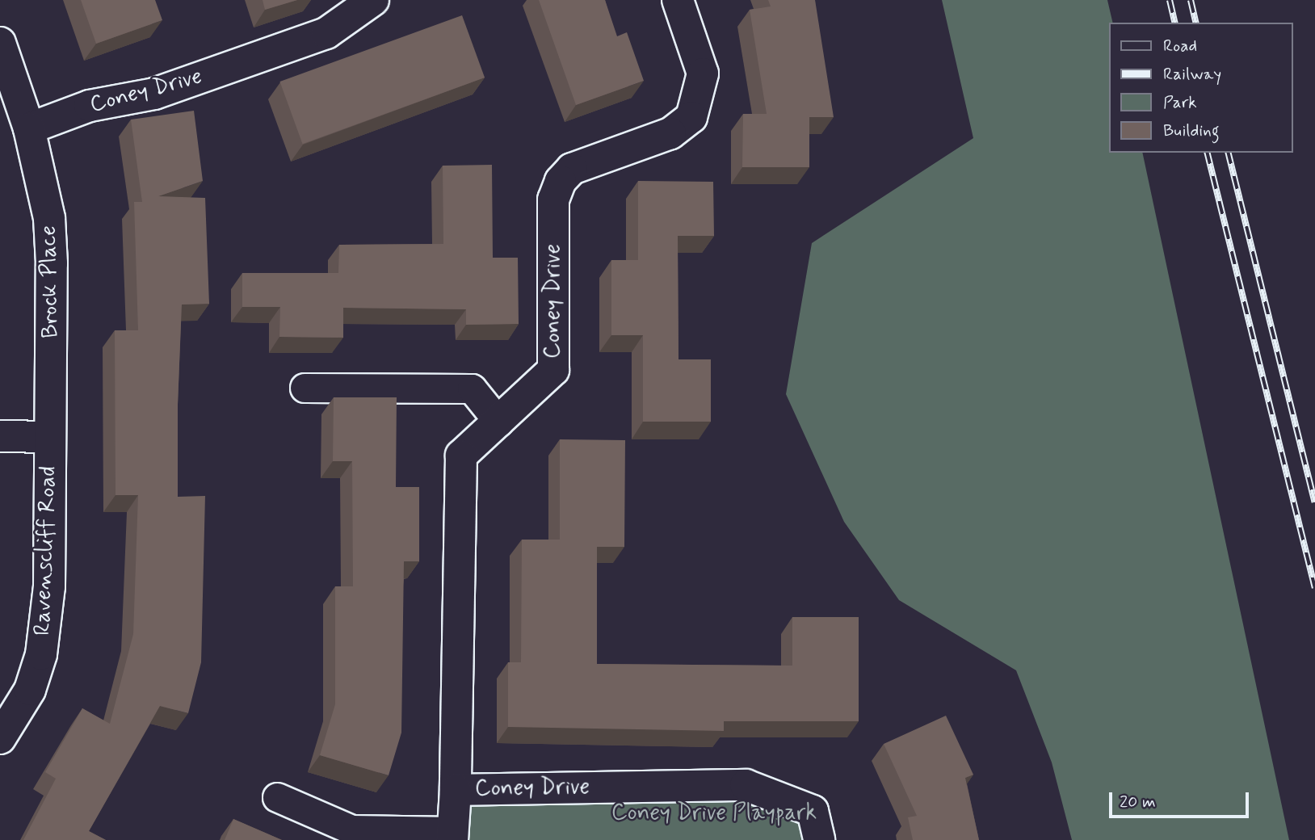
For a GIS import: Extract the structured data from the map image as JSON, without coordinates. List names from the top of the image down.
{
  "streets": {
    "street": ["Coney Drive", "Brock Place", "Ravenscliff Road"]
  },
  "crossings": [
    ["Coney Drive", "Brock Place"],
    ["Brock Place", "Ravenscliff Road"]
  ],
  "parks": ["Coney Drive Playpark"],
  "legend": [
    "Road",
    "Railway",
    "Park",
    "Building"
  ],
  "scale_bar": "20 m"
}
